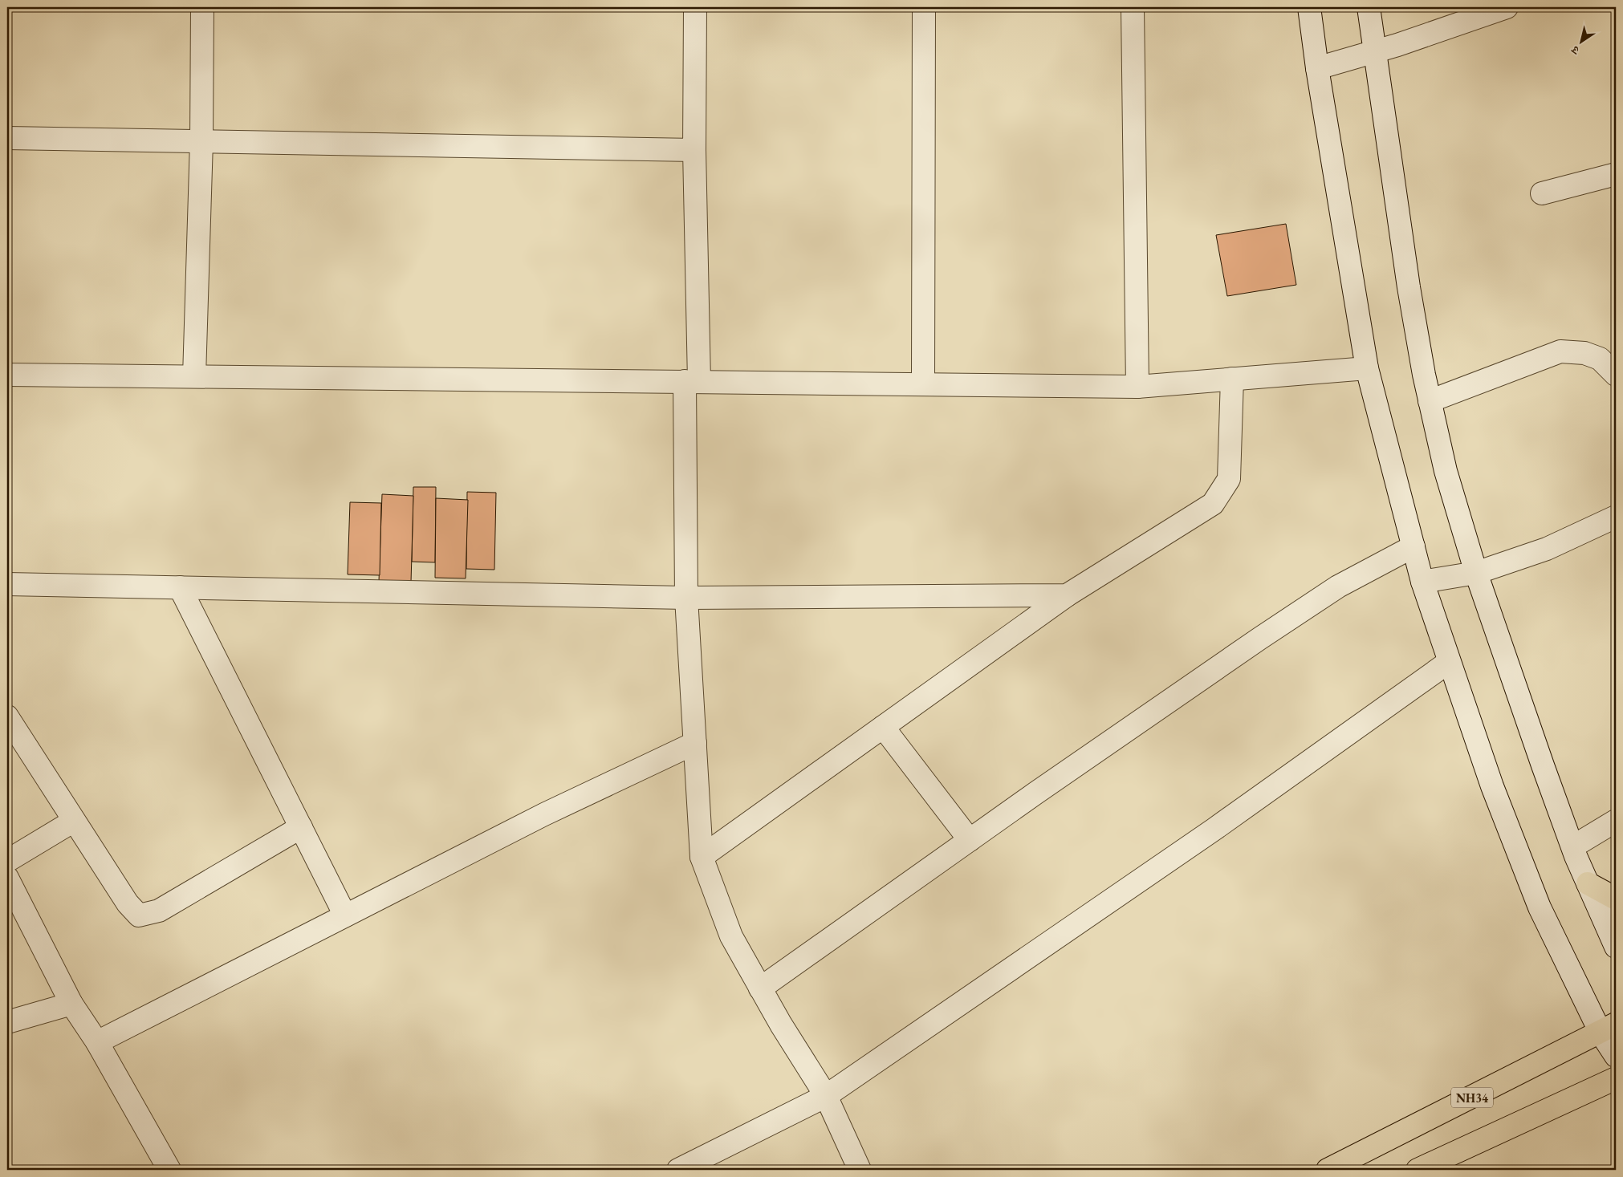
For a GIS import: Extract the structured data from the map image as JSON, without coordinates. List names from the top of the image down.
{
  "streets": {
    "highway": ["NH34"]
  },
  "north": "bottom left"
}
